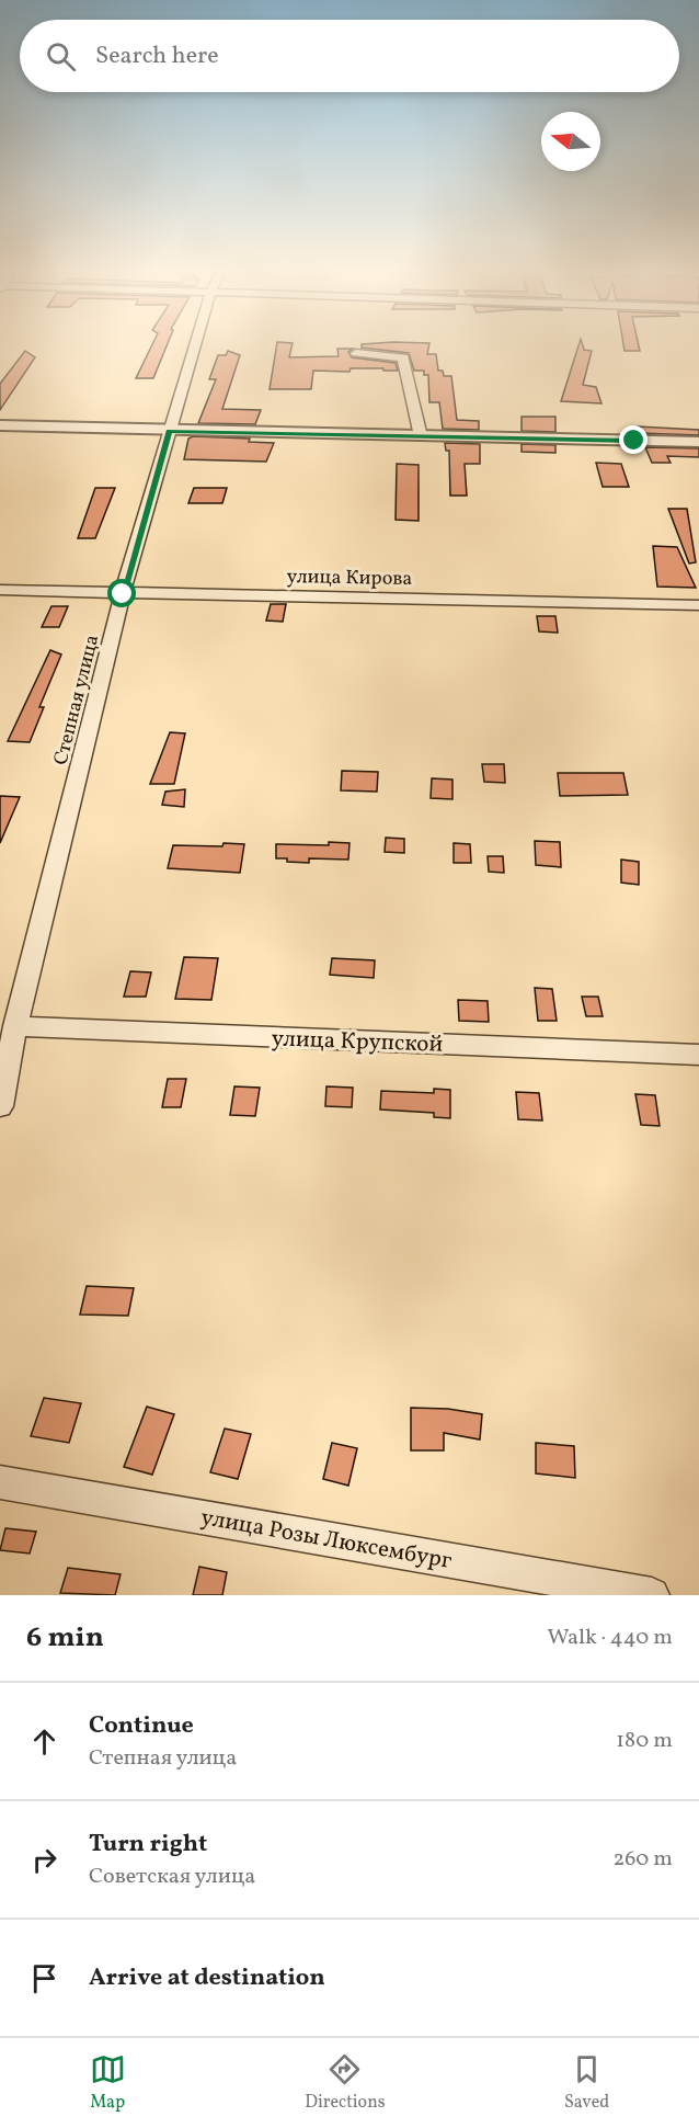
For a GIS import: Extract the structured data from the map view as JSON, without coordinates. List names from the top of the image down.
{
  "streets": {
    "street": [
      "улица Кирова",
      "Степная улица",
      "улица Крупской",
      "улица Розы Люксембург"
    ]
  },
  "crossings": [
    ["улица Кирова", "Степная улица"],
    ["Степная улица", "улица Крупской"]
  ],
  "north": "left",
  "page": {
    "search": "Search here",
    "heading": ["6 min", "Walk · 440 m"],
    "list": [
      ["Continue", "Степная улица", "180 m"],
      ["Turn right", "Советская улица", "260 m"],
      "Arrive at destination"
    ],
    "nav": ["Map", "Directions", "Saved"]
  }
}
